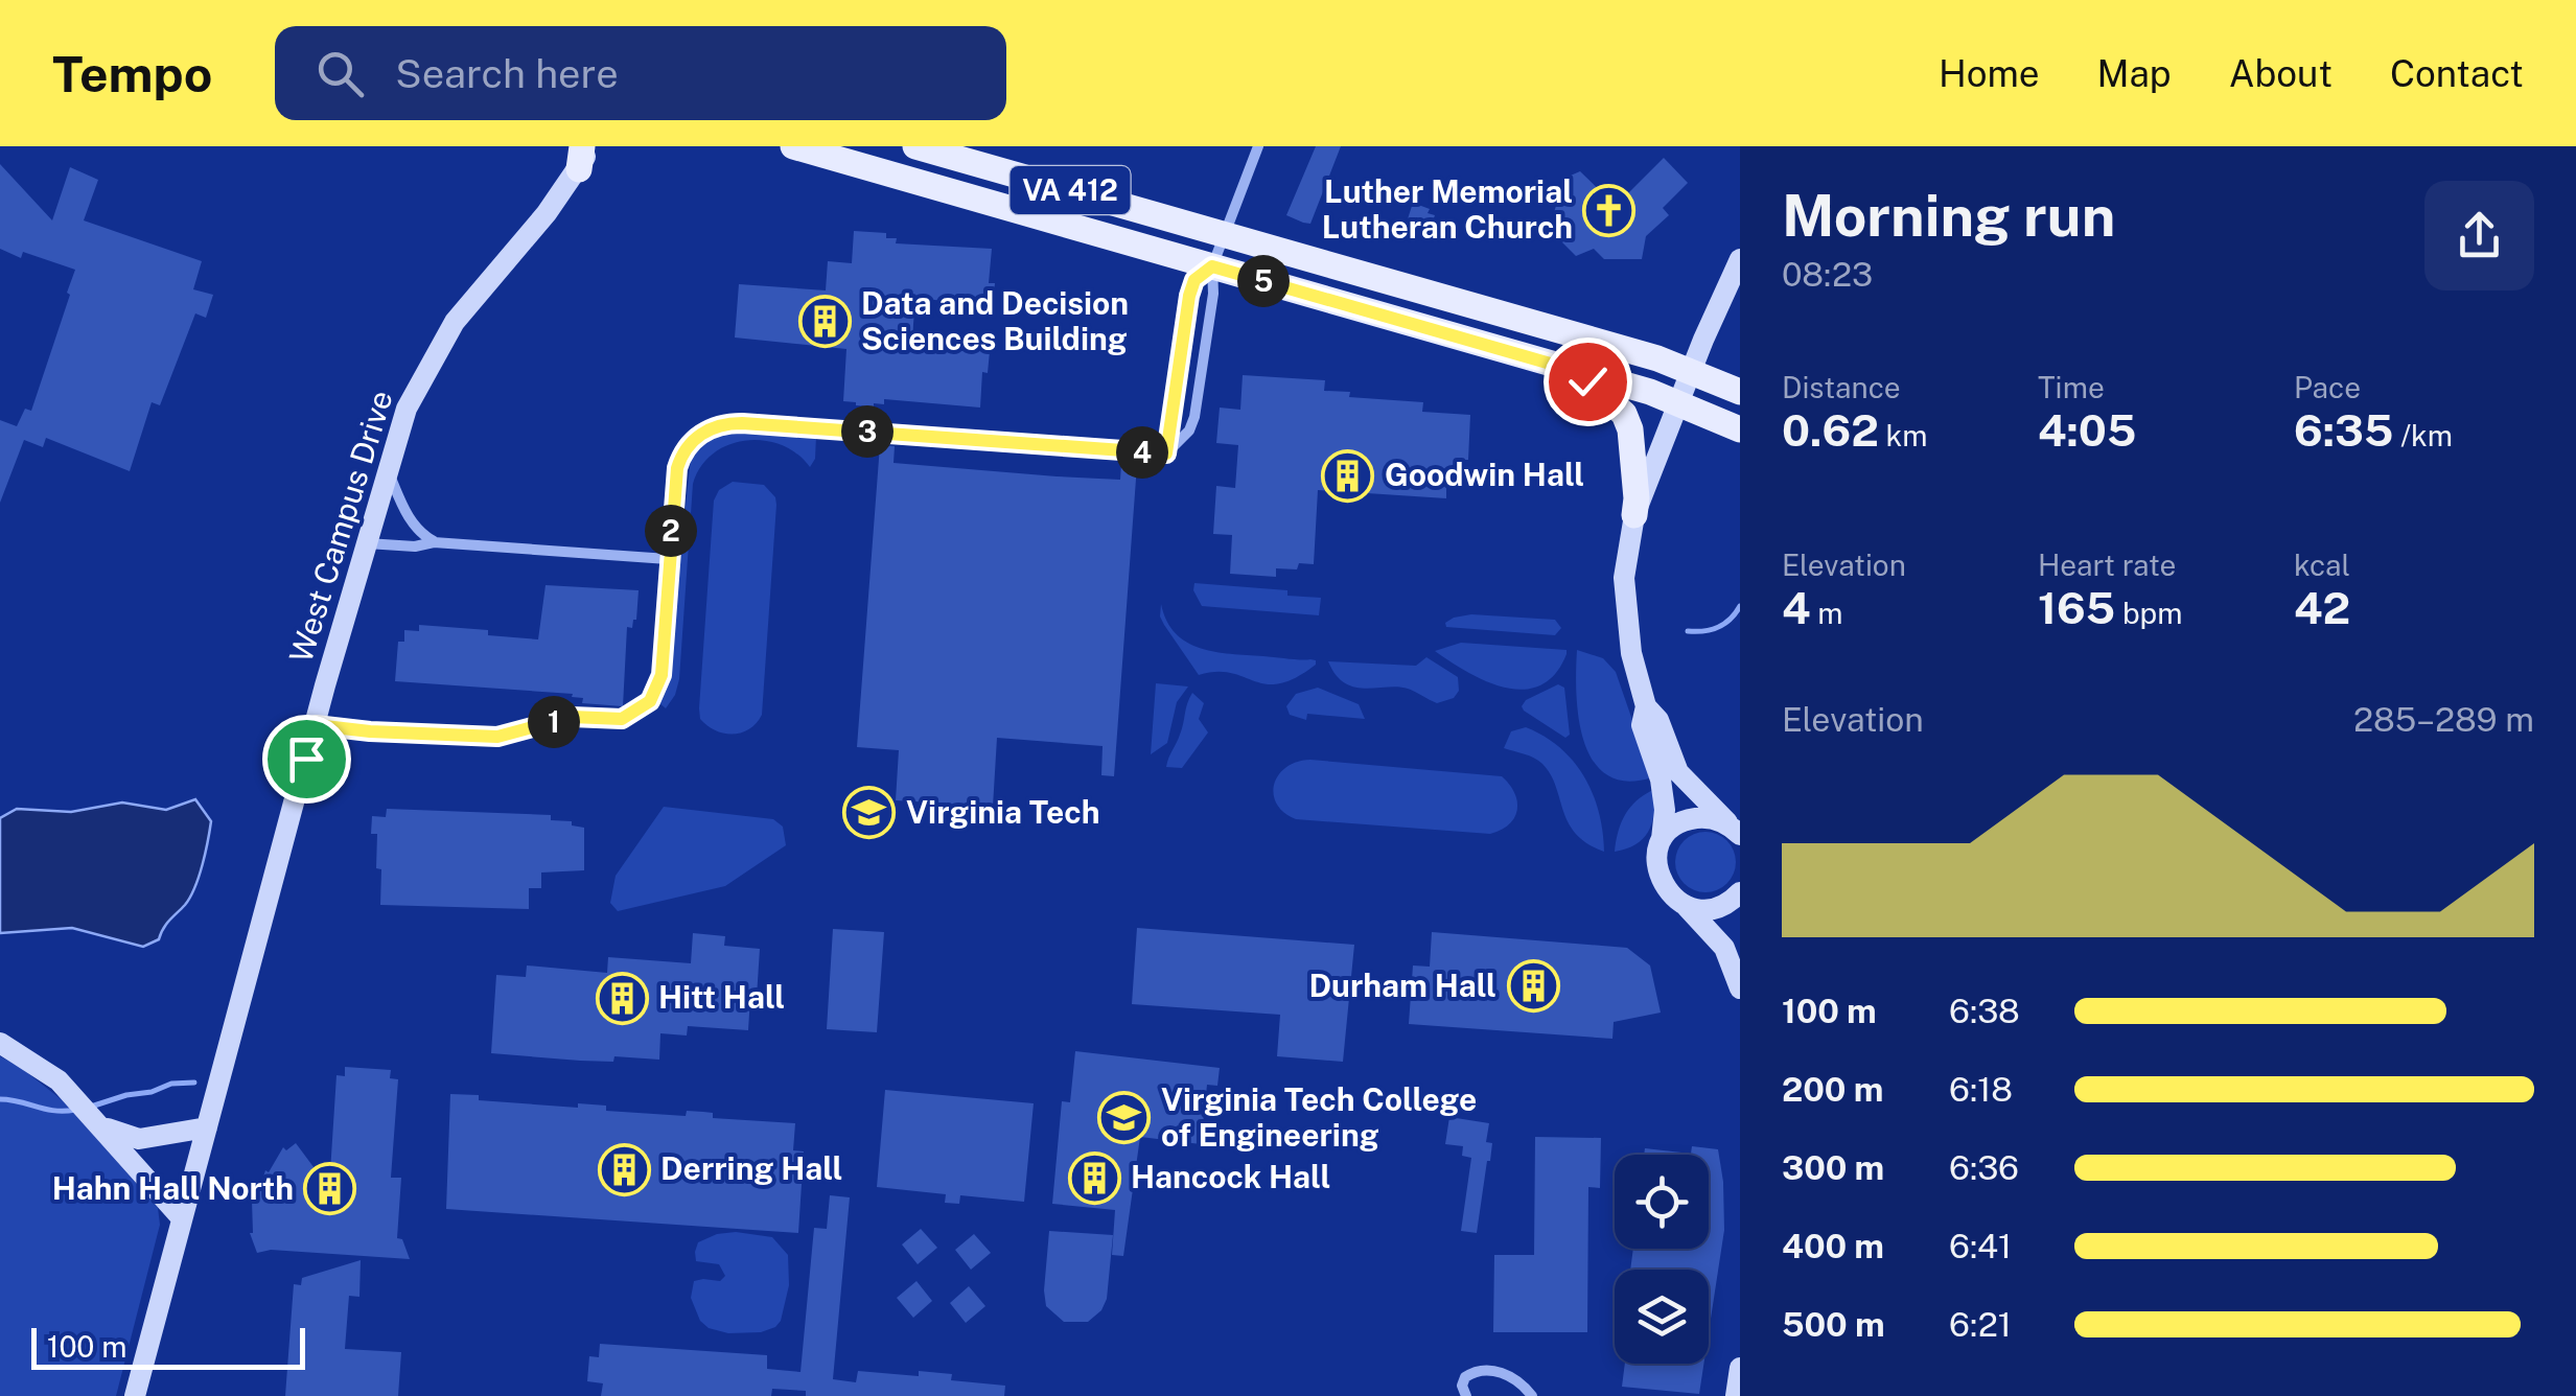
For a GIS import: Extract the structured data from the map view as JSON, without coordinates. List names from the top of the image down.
{
  "streets": {
    "main road": ["VA 412"],
    "street": ["West Campus Drive"]
  },
  "places": {
    "church": ["Luther Memorial Lutheran Church"],
    "building": [
      "Data and Decision Sciences Building",
      "Goodwin Hall",
      "Durham Hall",
      "Hitt Hall",
      "Derring Hall",
      "Hancock Hall",
      "Hahn Hall North"
    ],
    "school or university": ["Virginia Tech", "Virginia Tech College of Engineering"]
  },
  "scale_bar": "100 m",
  "page": {
    "header": "Tempo",
    "search": "Search here",
    "nav": [
      "Home",
      "Map",
      "About",
      "Contact"
    ],
    "heading": ["Morning run", "08:23"],
    "pins": [
      "5",
      "3",
      "4",
      "2",
      "1"
    ],
    "stats": [
      ["Distance", "0.62 km"],
      ["Time", "4:05"],
      ["Pace", "6:35 /km"],
      ["Elevation", "4 m"],
      ["Heart rate", "165 bpm"],
      ["kcal", "42"]
    ],
    "chart": ["Elevation", "285–289 m"],
    "list": [
      {
        "name": "100 m",
        "note": "6:38"
      },
      {
        "name": "200 m",
        "note": "6:18"
      },
      {
        "name": "300 m",
        "note": "6:36"
      },
      {
        "name": "400 m",
        "note": "6:41"
      },
      {
        "name": "500 m",
        "note": "6:21"
      }
    ],
    "scale": "100 m"
  }
}
